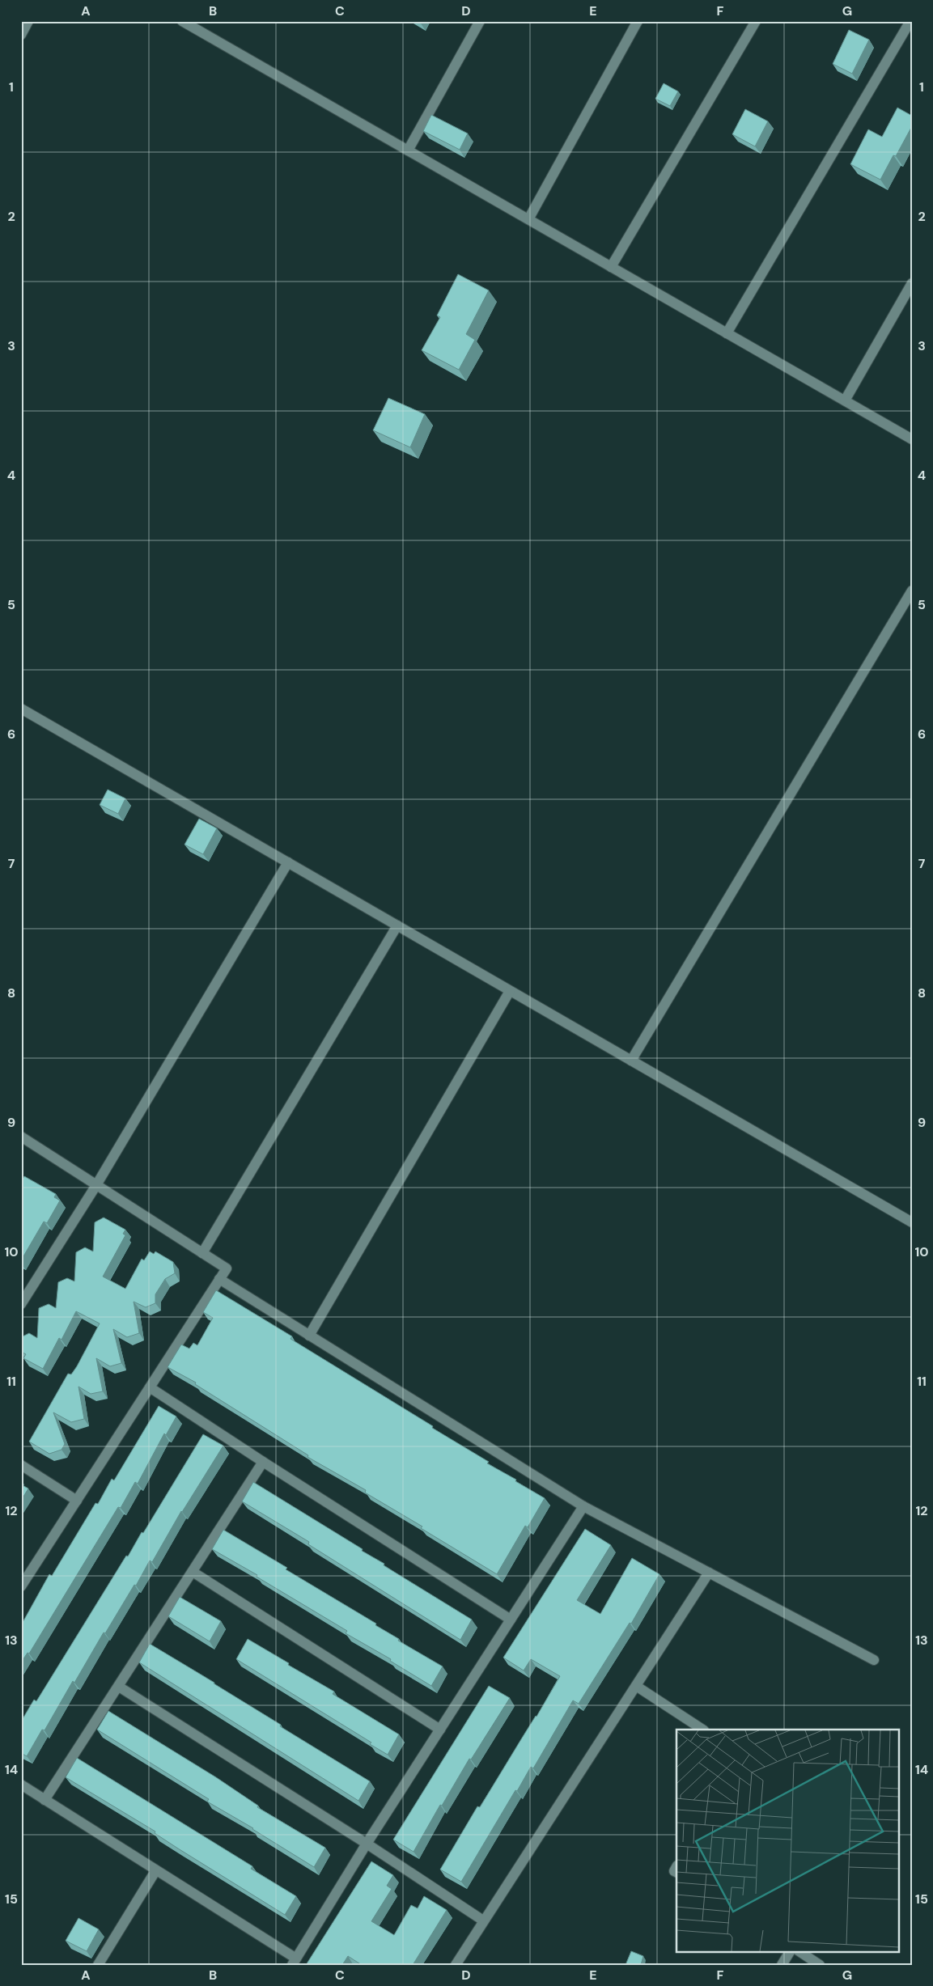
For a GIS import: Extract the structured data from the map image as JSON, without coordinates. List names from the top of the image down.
{
  "grid": {
    "columns": [
      "A",
      "B",
      "C",
      "D",
      "E",
      "F",
      "G"
    ],
    "rows": [
      "1",
      "2",
      "3",
      "4",
      "5",
      "6",
      "7",
      "8",
      "9",
      "10",
      "11",
      "12",
      "13",
      "14",
      "15"
    ]
  }
}
